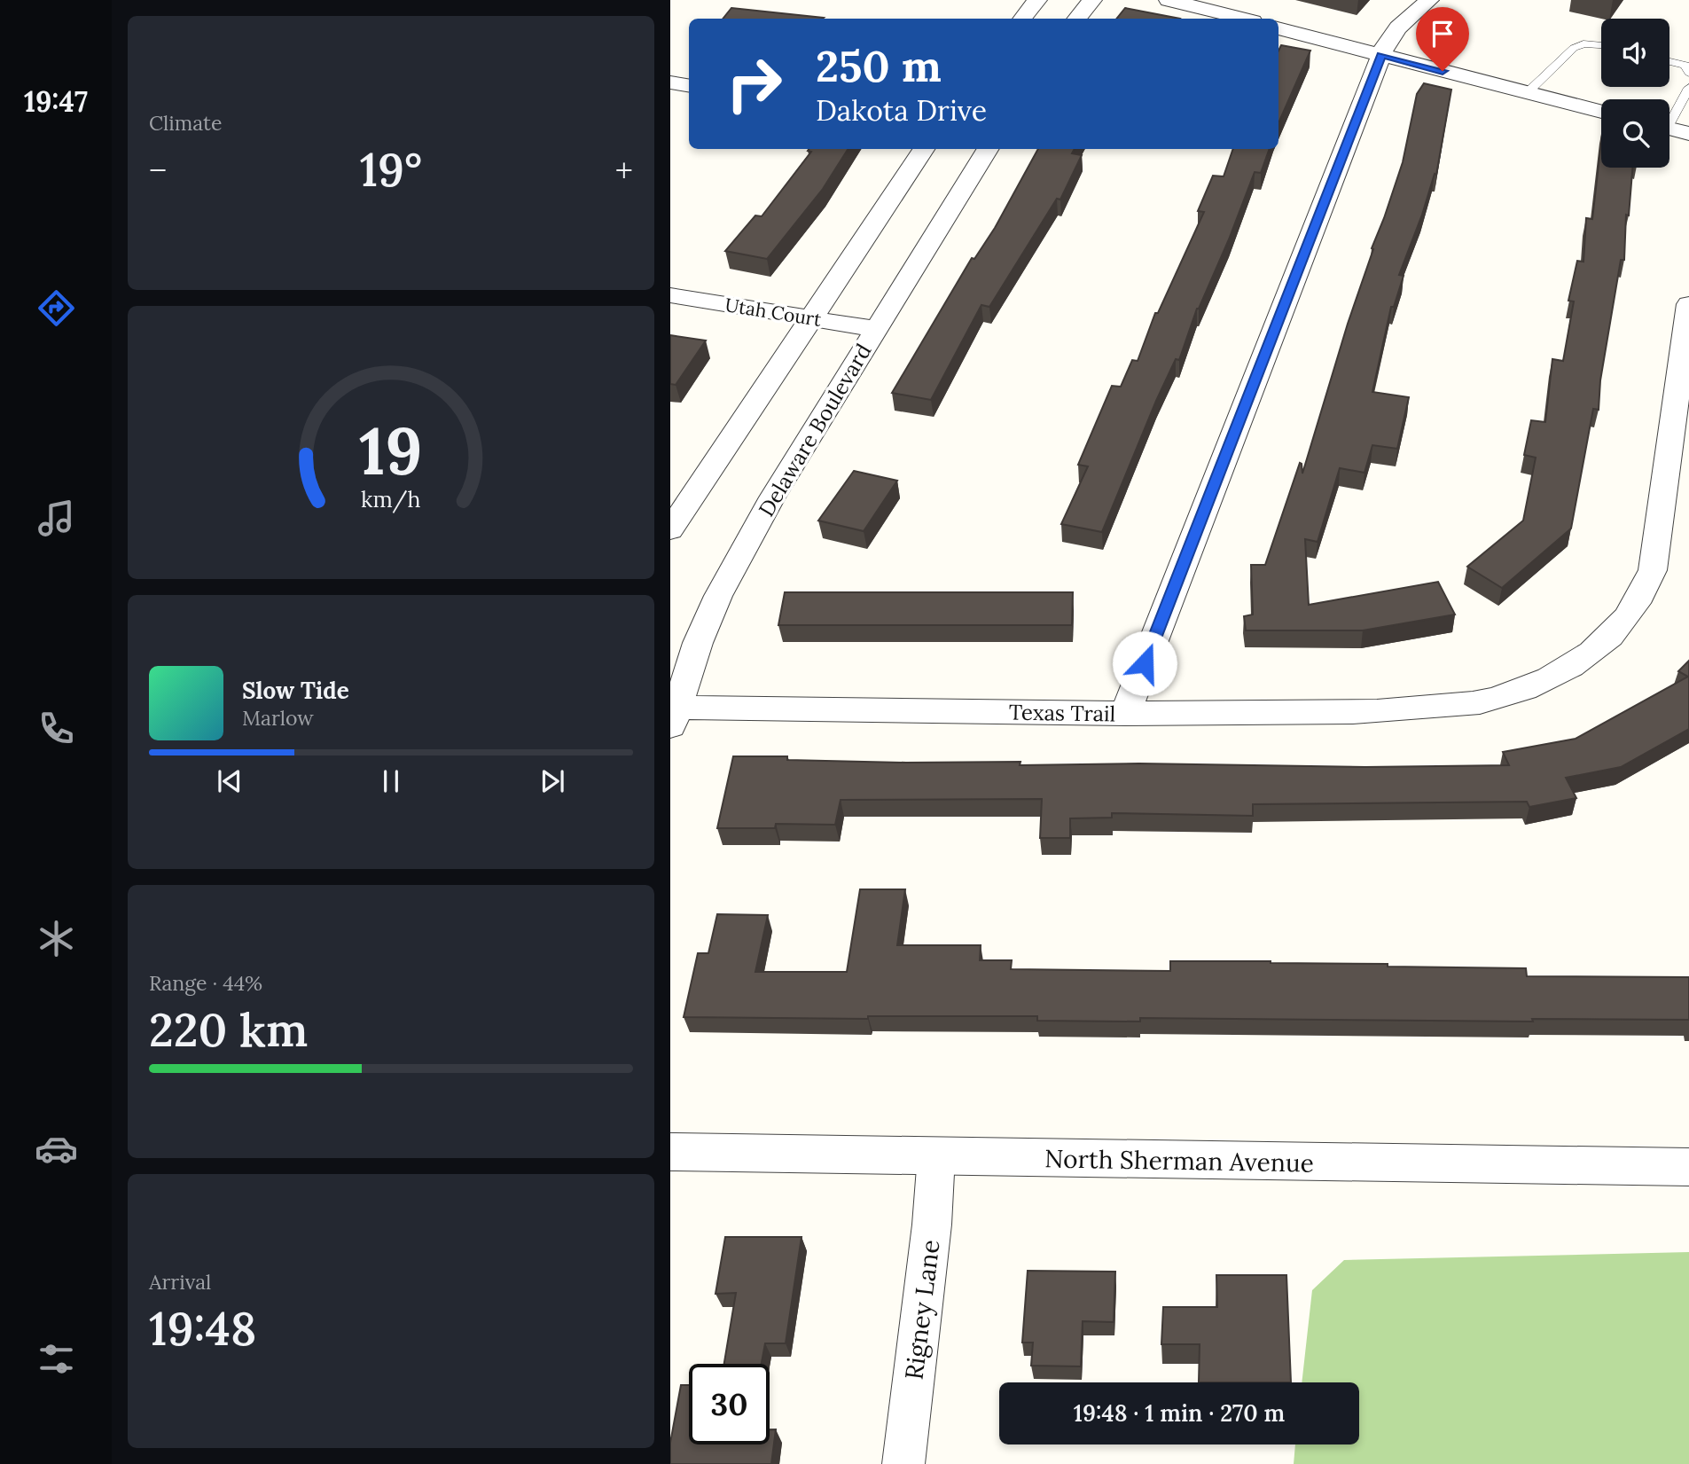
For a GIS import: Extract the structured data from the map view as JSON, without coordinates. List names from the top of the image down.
{
  "streets": {
    "street": [
      "Utah Court",
      "Delaware Boulevard",
      "Texas Trail",
      "North Sherman Avenue",
      "Rigney Lane"
    ]
  },
  "crossings": [
    ["Utah Court", "Delaware Boulevard"],
    ["Delaware Boulevard", "Texas Trail"],
    ["North Sherman Avenue", "Rigney Lane"]
  ],
  "page": {
    "tabs": "19:47",
    "tile": [
      "Climate",
      ["Range · 44%", "220 km"],
      ["Arrival", "19:48"]
    ],
    "turn": ["250 m", "Dakota Drive"],
    "heat": ["−", "19°", "+"],
    "song": ["Slow Tide", "Marlow"],
    "limit": "30",
    "trip": "19:48 · 1 min · 270 m",
    "gauge": ["19", "km/h"]
  }
}
